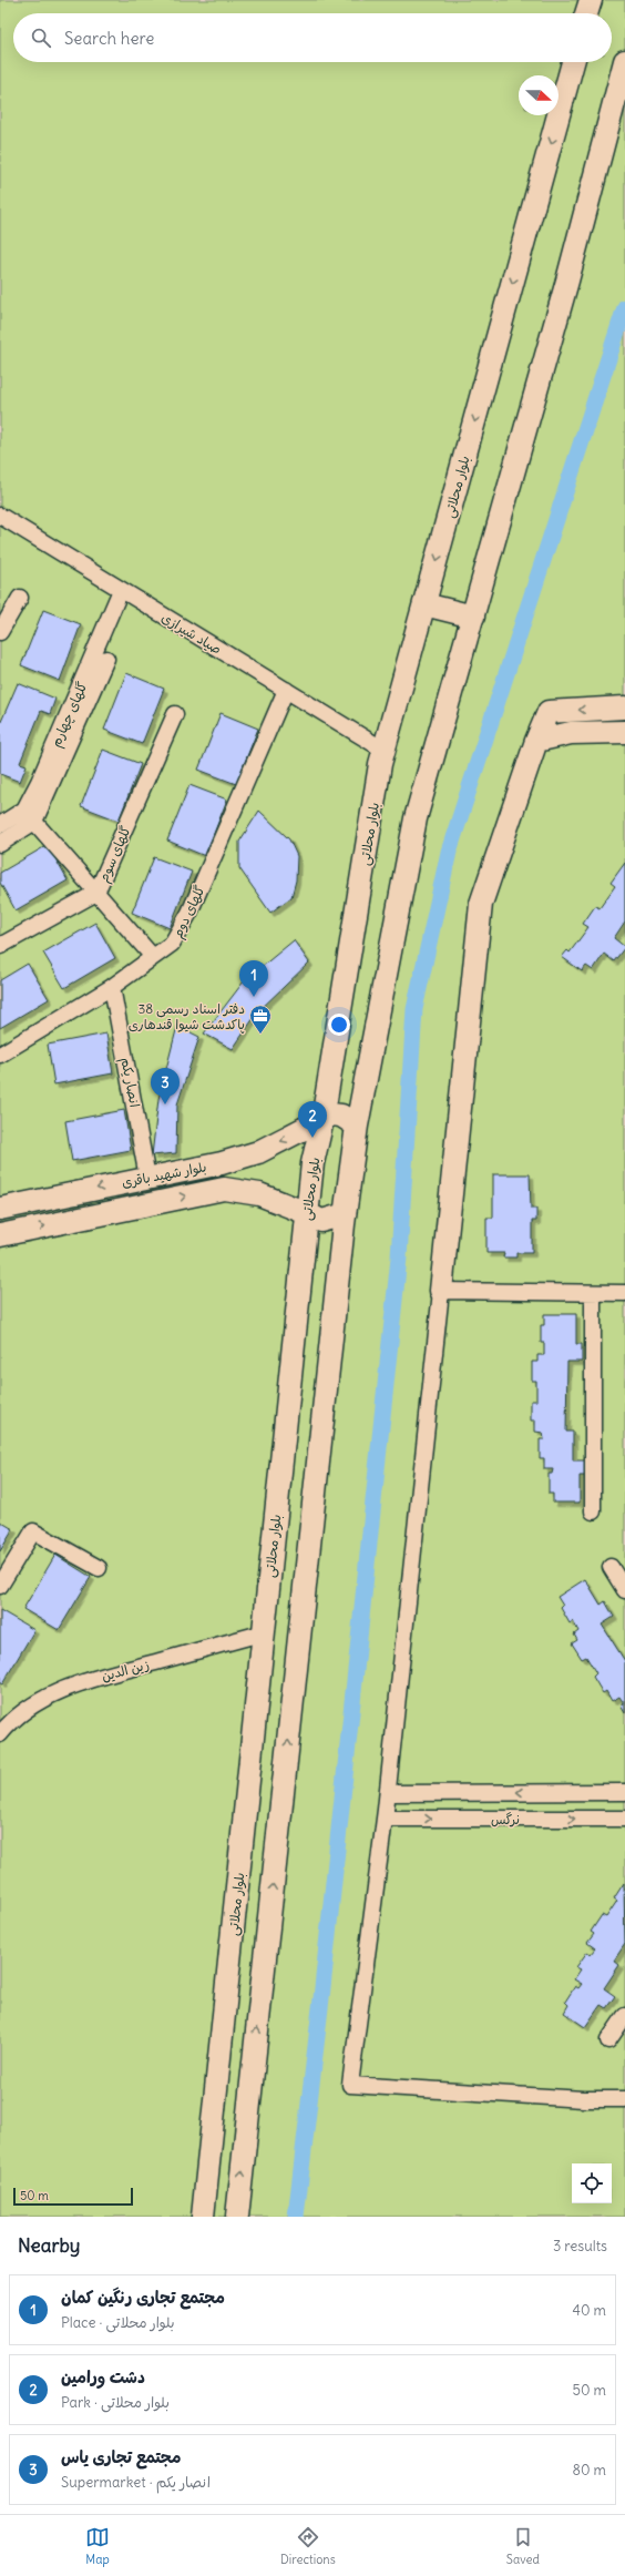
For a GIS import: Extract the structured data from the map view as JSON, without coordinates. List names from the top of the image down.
{
  "streets": {
    "street": [
      "بلوار محلاتی",
      "صیاد شیرازی",
      "گلهای چهارم",
      "گلهای سوم",
      "گلهای دوم",
      "انصار یکم",
      "بلوار شهید باقری",
      "زین الدین",
      "نرگس"
    ]
  },
  "crossings": [
    ["بلوار محلاتی", "صیاد شیرازی"],
    ["بلوار محلاتی", "بلوار شهید باقری"],
    ["بلوار محلاتی", "زین الدین"],
    ["صیاد شیرازی", "گلهای چهارم"],
    ["صیاد شیرازی", "گلهای دوم"],
    ["گلهای دوم", "انصار یکم"],
    ["انصار یکم", "بلوار شهید باقری"]
  ],
  "places": {
    "office": ["دفتر اسناد رسمی 38 پاکدشت شیوا قندهاری"]
  },
  "scale_bar": "50 m",
  "north": "right",
  "page": {
    "search": "Search here",
    "pins": ["1", "3", "2"],
    "scale": "50 m",
    "heading": ["Nearby", "3 results"],
    "list": [
      {
        "mark": "1",
        "name": "مجتمع تجاری رنگین کمان",
        "note": "Place · بلوار محلاتی",
        "value": "40 m"
      },
      {
        "mark": "2",
        "name": "دشت ورامین",
        "note": "Park · بلوار محلاتی",
        "value": "50 m"
      },
      {
        "mark": "3",
        "name": "مجتمع تجاری یاس",
        "note": "Supermarket · انصار یکم",
        "value": "80 m"
      }
    ],
    "nav": ["Map", "Directions", "Saved"]
  }
}
